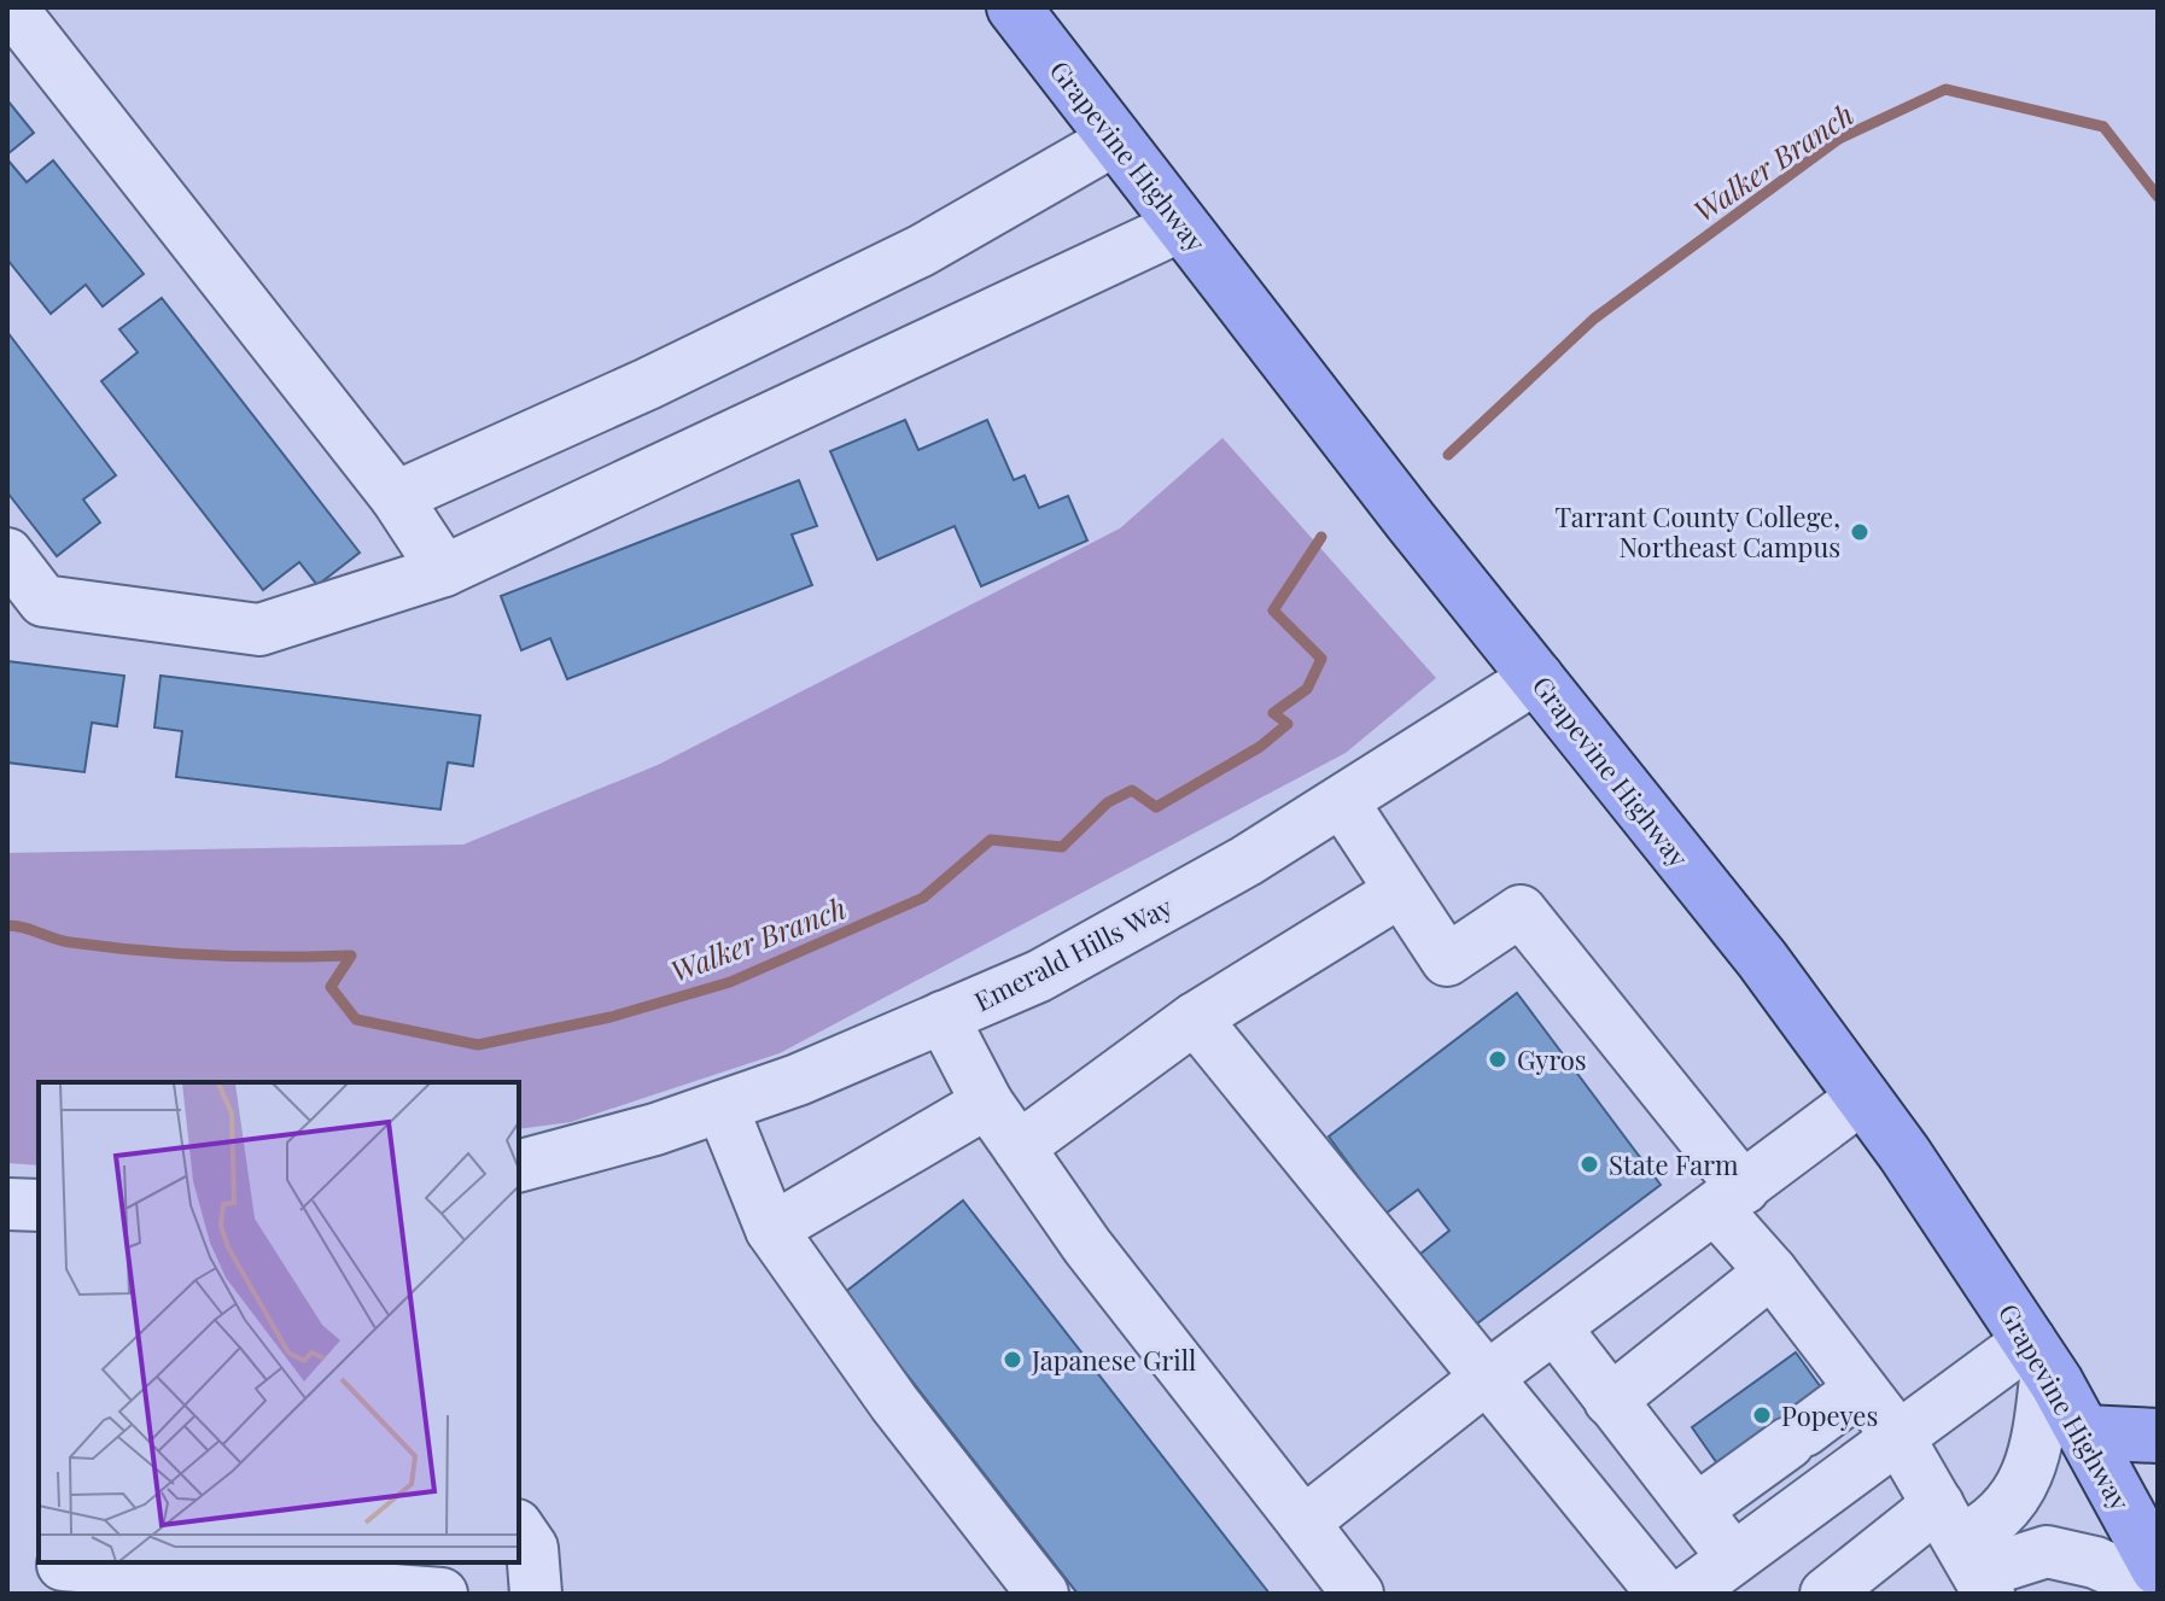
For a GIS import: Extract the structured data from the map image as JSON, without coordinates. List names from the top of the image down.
{
  "streets": {
    "main road": ["Grapevine Highway"],
    "street": ["Emerald Hills Way"]
  },
  "crossings": [
    ["Grapevine Highway", "Emerald Hills Way"]
  ],
  "water": ["Walker Branch"],
  "places": [
    "Tarrant County College, Northeast Campus",
    "Gyros",
    "State Farm",
    "Japanese Grill",
    "Popeyes"
  ]
}
